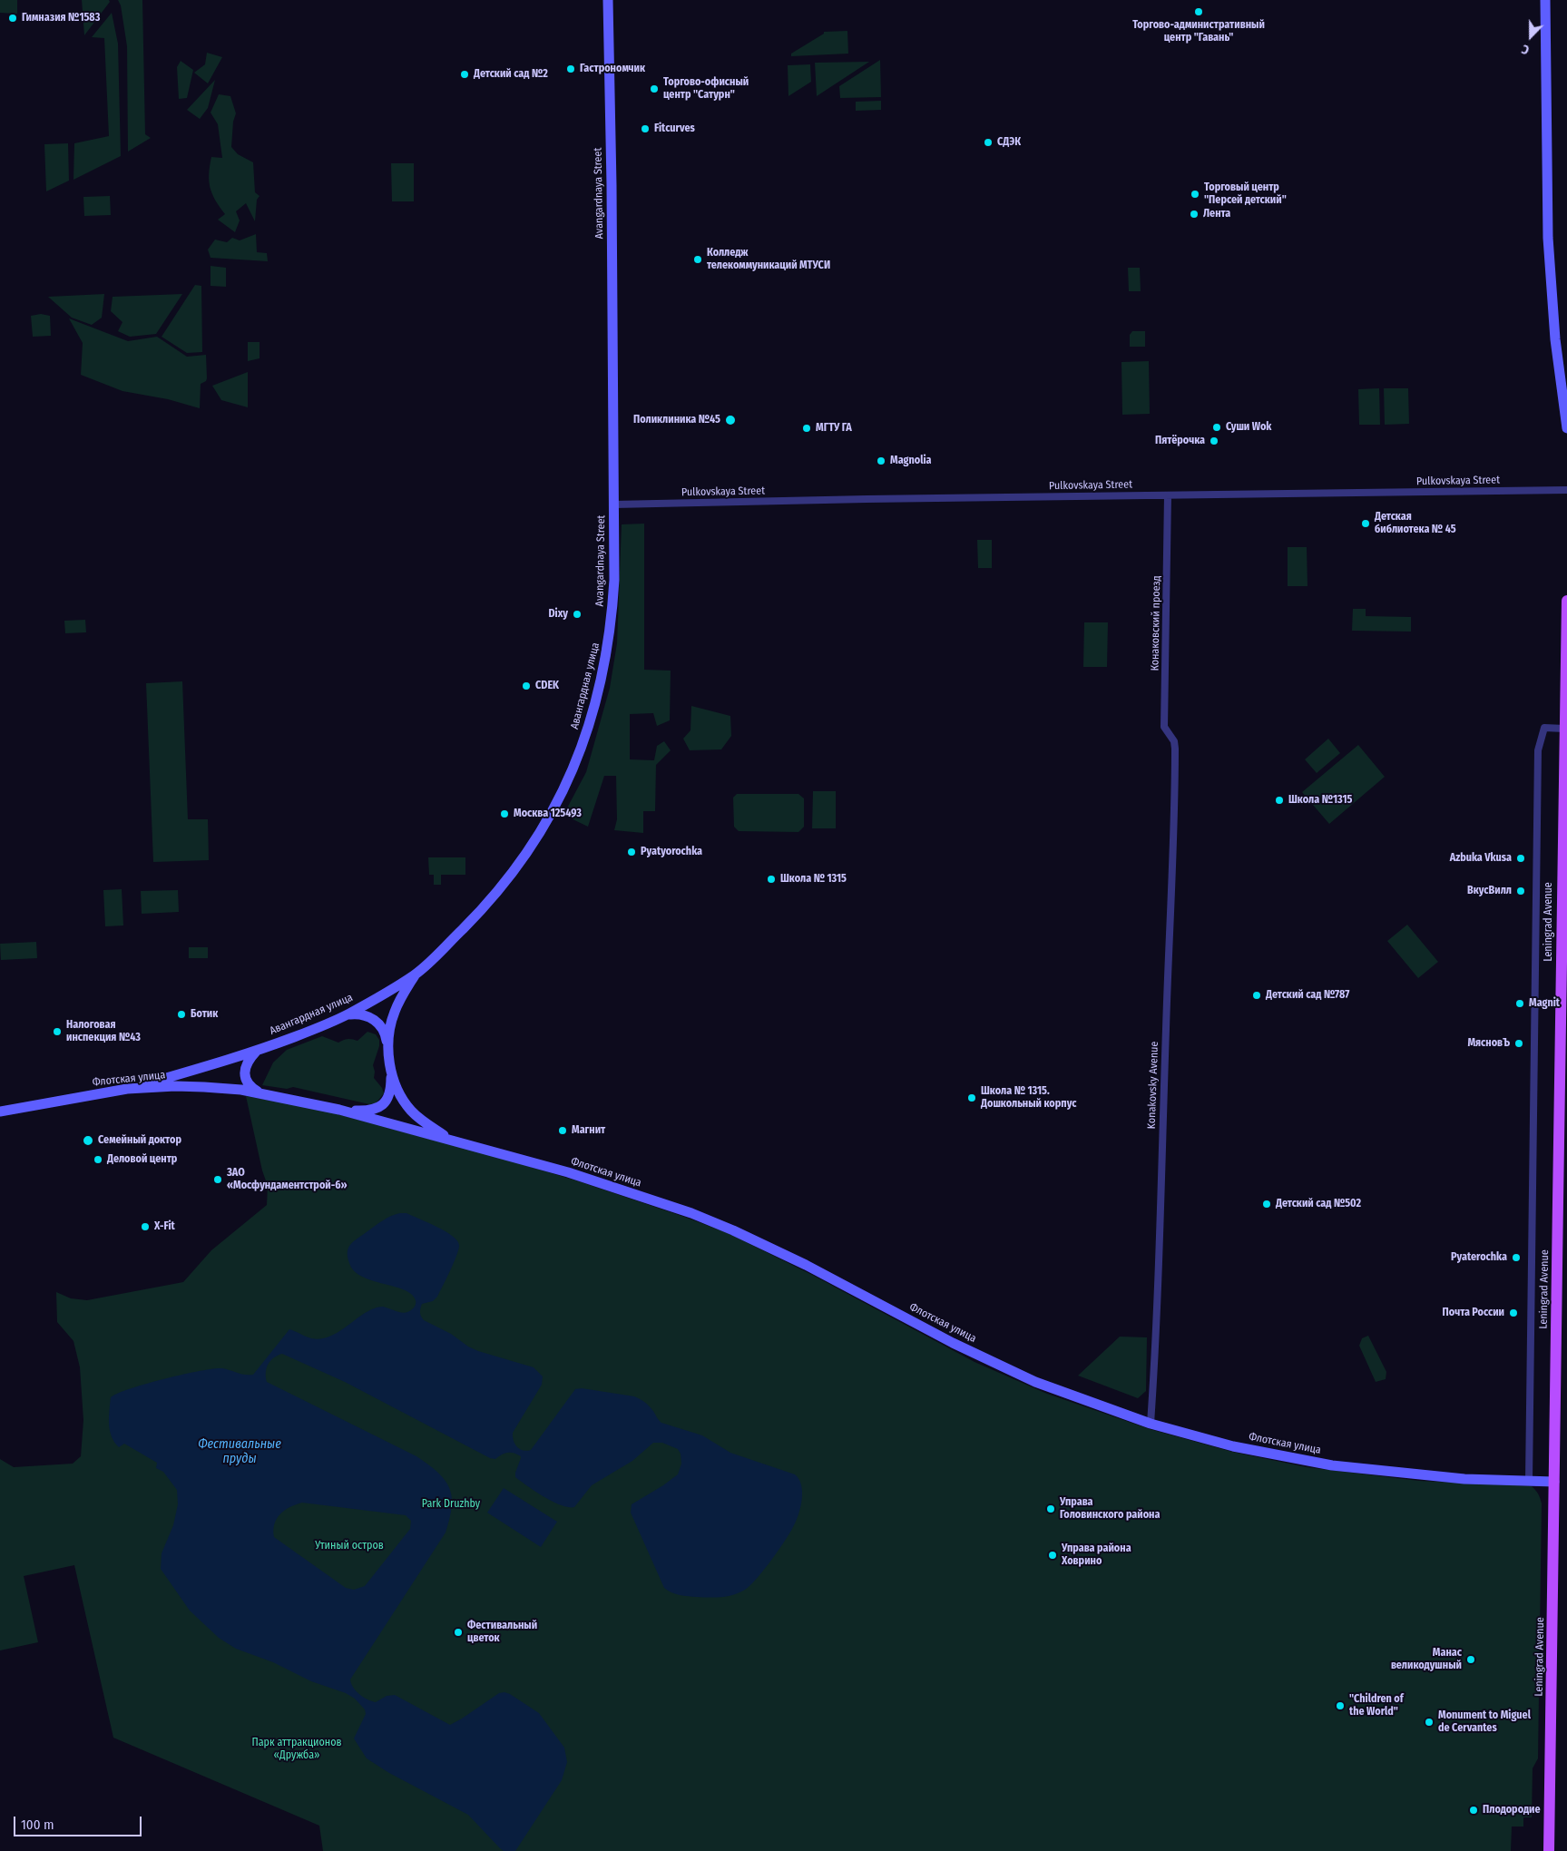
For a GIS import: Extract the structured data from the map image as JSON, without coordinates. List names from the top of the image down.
{
  "streets": {
    "main road": [
      "Avangardnaya Street",
      "Авангардная улица",
      "Leningrad Avenue",
      "Флотская улица"
    ],
    "street": ["Pulkovskaya Street", "Konakovsky Avenue"]
  },
  "crossings": [
    ["Avangardnaya Street", "Pulkovskaya Street"],
    ["Avangardnaya Street", "Авангардная улица"],
    ["Pulkovskaya Street", "Konakovsky Avenue"],
    ["Авангардная улица", "Флотская улица"],
    ["Leningrad Avenue", "Флотская улица"],
    ["Флотская улица", "Konakovsky Avenue"]
  ],
  "water": ["Фестивальные пруды"],
  "parks": ["Park Druzhby", "Утиный остров", "Парк аттракционов «Дружба»"],
  "places": [
    "Торгово-административный центр \"Гавань\"",
    "Гимназия №1583",
    "Гастрономчик",
    "Детский сад №2",
    "Торгово-офисный центр \"Сатурн\"",
    "Fitcurves",
    "СДЭК",
    "Торговый центр \"Персей детский\"",
    "Лента",
    "Колледж телекоммуникаций МТУСИ",
    "Поликлиника №45",
    "Суши Wok",
    "МГТУ ГА",
    "Пятёрочка",
    "Magnolia",
    "Детская библиотека № 45",
    "Dixy",
    "CDEK",
    "Школа №1315",
    "Москва 125493",
    "Pyatyorochka",
    "Azbuka Vkusa",
    "Школа № 1315",
    "ВкусВилл",
    "Детский сад №787",
    "Magnit",
    "Ботик",
    "Налоговая инспекция №43",
    "МясновЪ",
    "Школа № 1315. Дошкольный корпус",
    "Магнит",
    "Семейный доктор",
    "Деловой центр",
    "ЗАО «Мосфундаментстрой-6»",
    "Детский сад №502",
    "X-Fit",
    "Pyaterochka",
    "Почта России",
    "Управа Головинского района",
    "Управа района Ховрино",
    "Фестивальный цветок",
    "Манас великодушный",
    "\"Children of the World\"",
    "Monument to Miguel de Cervantes",
    "Плодородие"
  ],
  "scale_bar": "100 m",
  "north": "bottom"
}
